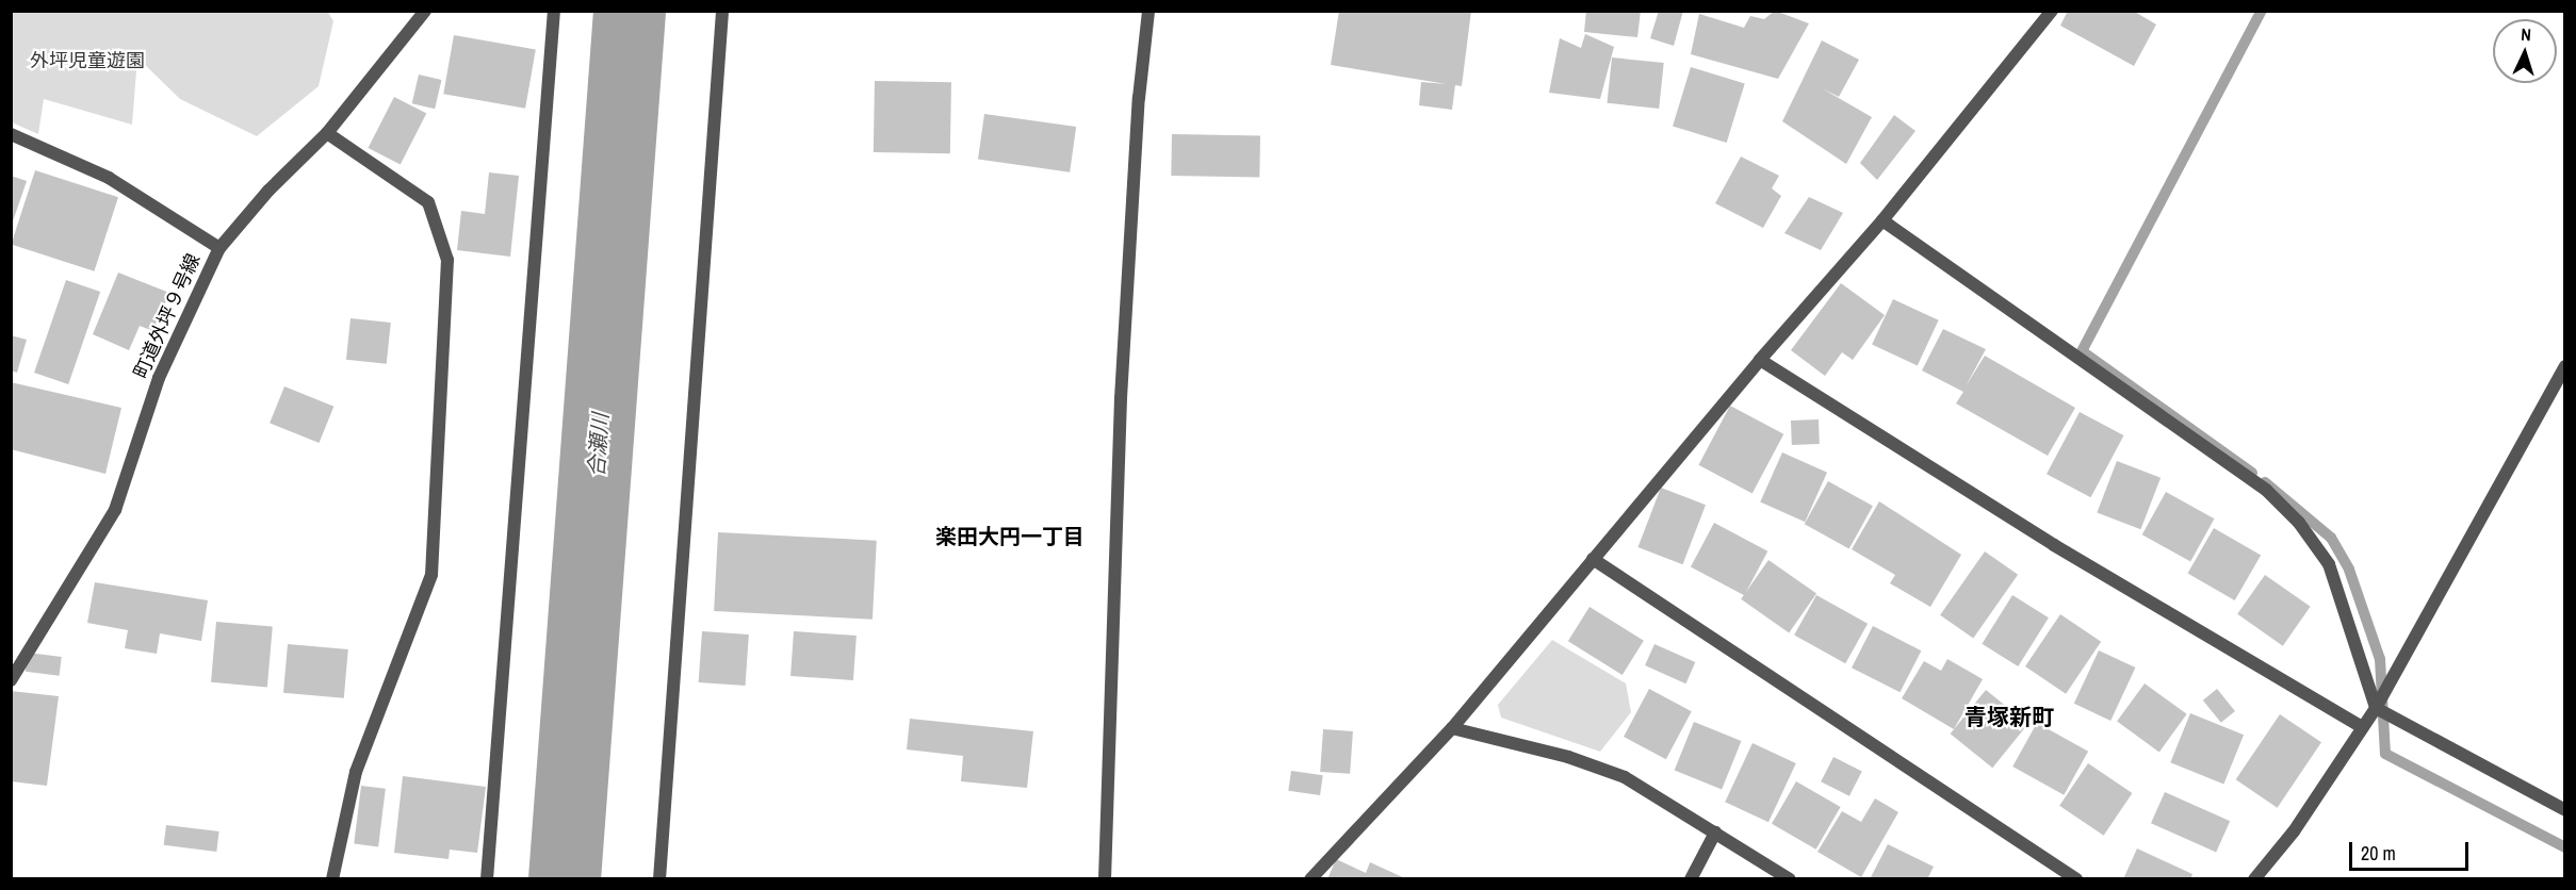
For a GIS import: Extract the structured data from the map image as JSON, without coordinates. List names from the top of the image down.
{
  "streets": {
    "street": ["町道外坪９号線"]
  },
  "districts": ["楽田大円一丁目", "青塚新町"],
  "water": ["合瀬川"],
  "parks": ["外坪児童遊園"],
  "scale_bar": "20 m",
  "north": "top"
}
